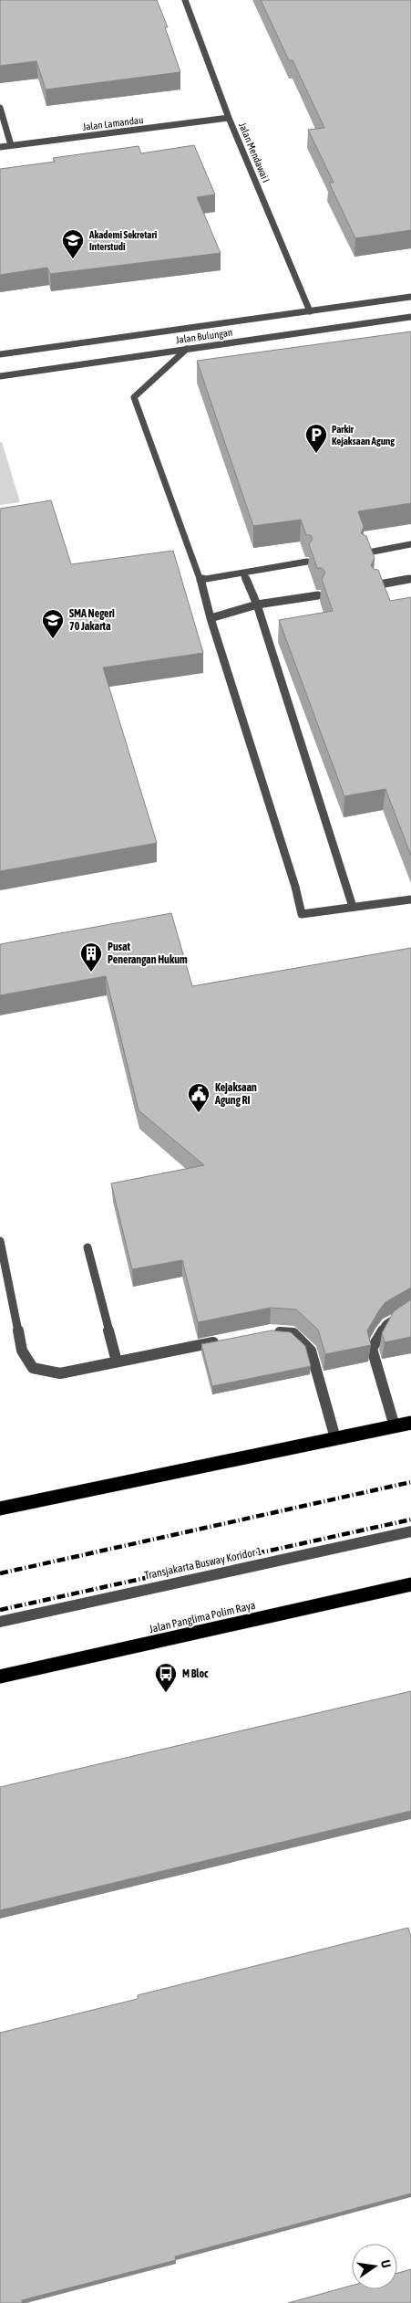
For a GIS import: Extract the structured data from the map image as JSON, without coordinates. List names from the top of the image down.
{
  "streets": {
    "main road": ["Jalan Panglima Polim Raya"],
    "street": [
      "Jalan Lamandau",
      "Jalan Mendawai I",
      "Jalan Bulungan",
      "Transjakarta Busway Koridor 1"
    ]
  },
  "crossings": [
    ["Jalan Lamandau", "Jalan Mendawai I"],
    ["Jalan Mendawai I", "Jalan Bulungan"]
  ],
  "places": {
    "school or university": ["Akademi Sekretari Interstudi", "SMA Negeri 70 Jakarta"],
    "parking": ["Parkir Kejaksaan Agung"],
    "building": ["Pusat Penerangan Hukum"],
    "public building": ["Kejaksaan Agung RI"],
    "bus stop": ["M Bloc"]
  },
  "north": "right"
}
